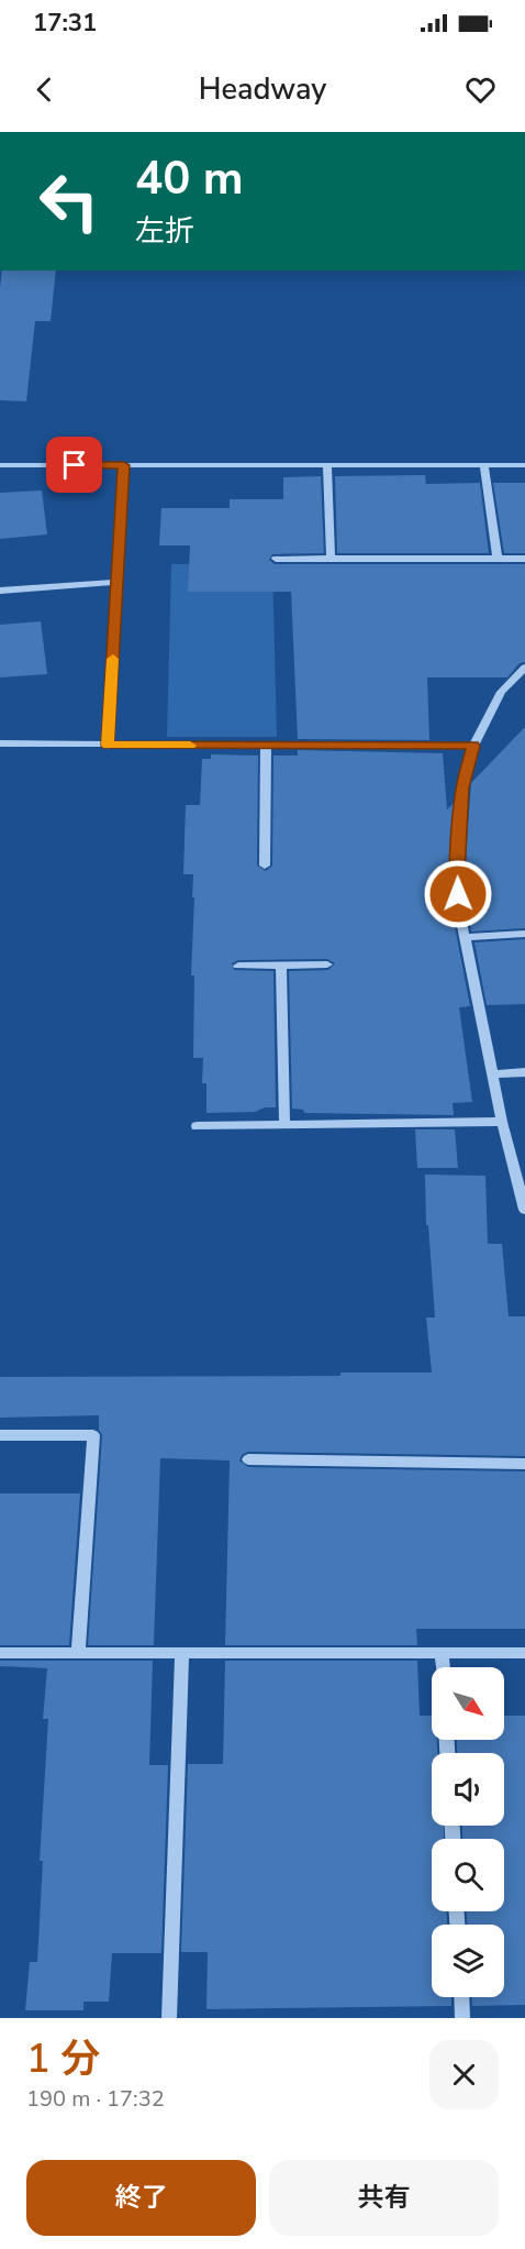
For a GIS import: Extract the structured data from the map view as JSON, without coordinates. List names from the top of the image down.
{
  "north": "bottom right",
  "page": {
    "status": "17:31",
    "header": "Headway",
    "turn": ["40 m", "左折"],
    "heading": ["1 分", "190 m · 17:32"],
    "buttons": ["終了", "共有"]
  }
}
